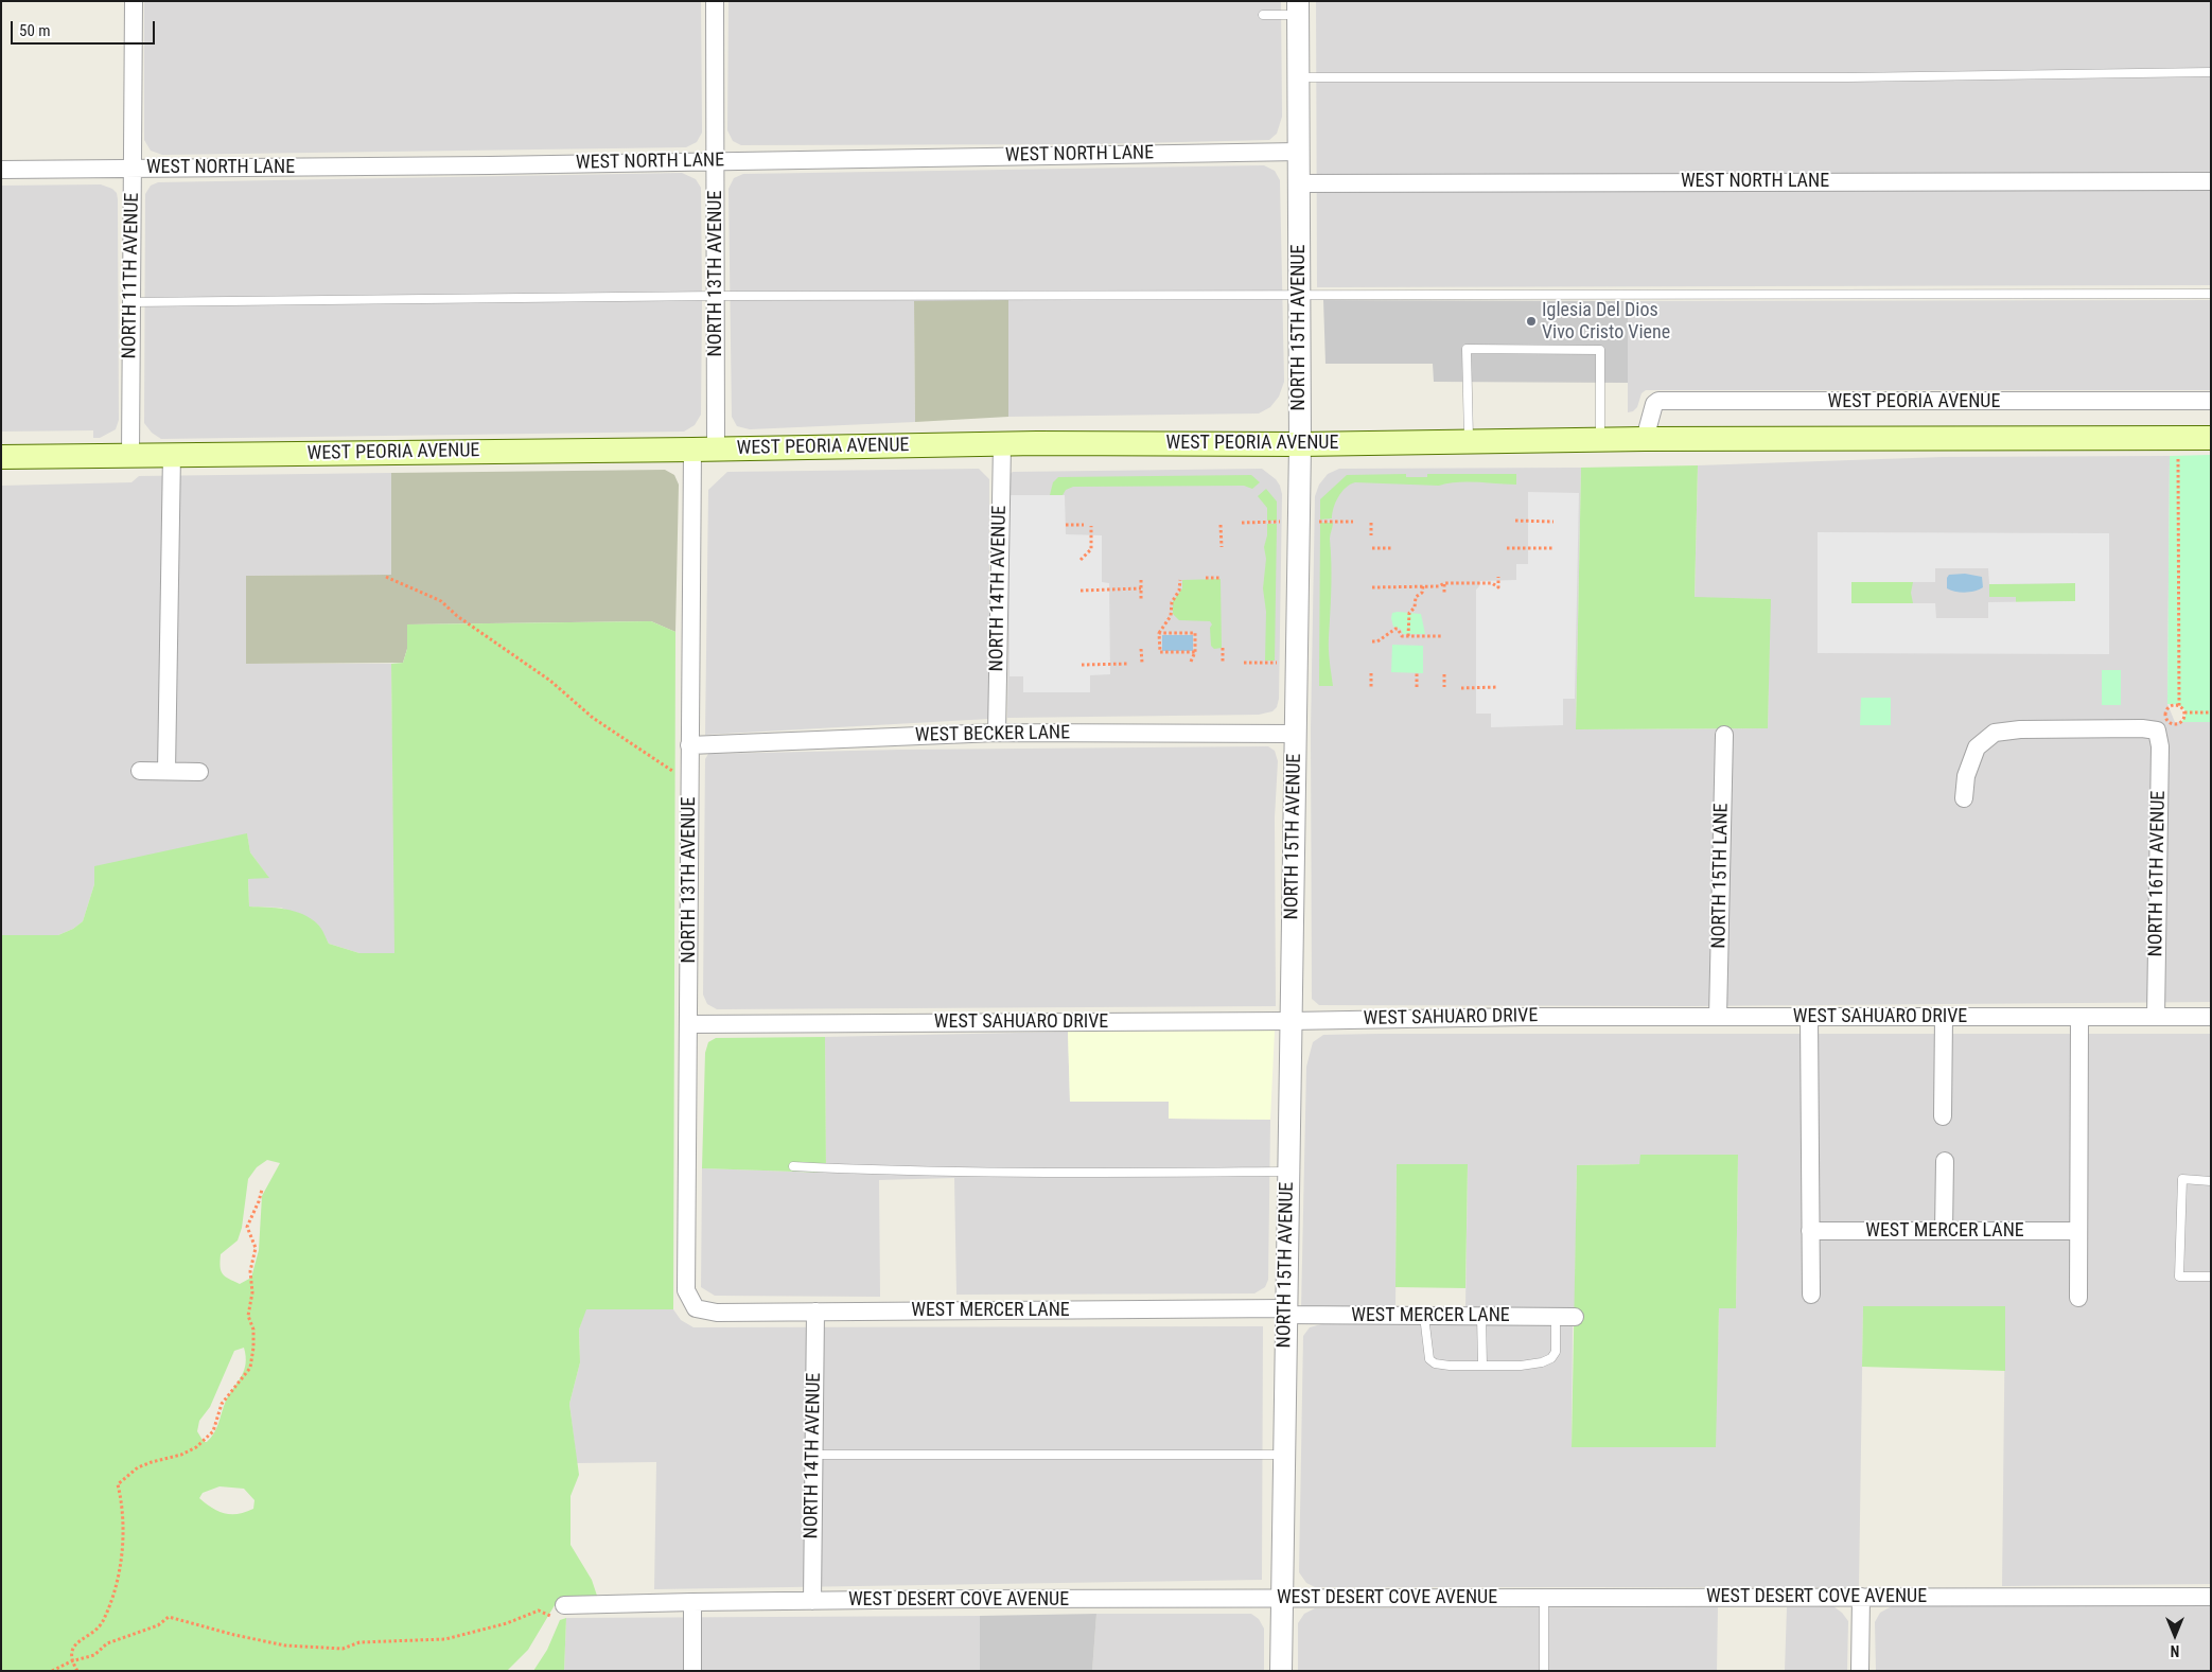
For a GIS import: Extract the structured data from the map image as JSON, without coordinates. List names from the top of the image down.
{
  "streets": {
    "main road": ["WEST PEORIA AVENUE"],
    "street": [
      "WEST NORTH LANE",
      "NORTH 13TH AVENUE",
      "NORTH 11TH AVENUE",
      "NORTH 15TH AVENUE",
      "NORTH 14TH AVENUE",
      "WEST BECKER LANE",
      "NORTH 16TH AVENUE",
      "NORTH 15TH LANE",
      "WEST SAHUARO DRIVE",
      "WEST MERCER LANE",
      "WEST DESERT COVE AVENUE"
    ]
  },
  "crossings": [
    ["WEST NORTH LANE", "NORTH 13TH AVENUE"],
    ["WEST NORTH LANE", "NORTH 11TH AVENUE"],
    ["WEST NORTH LANE", "NORTH 15TH AVENUE"],
    ["NORTH 13TH AVENUE", "WEST PEORIA AVENUE"],
    ["NORTH 13TH AVENUE", "WEST BECKER LANE"],
    ["NORTH 13TH AVENUE", "WEST SAHUARO DRIVE"],
    ["NORTH 13TH AVENUE", "WEST MERCER LANE"],
    ["NORTH 11TH AVENUE", "WEST PEORIA AVENUE"],
    ["NORTH 15TH AVENUE", "WEST PEORIA AVENUE"],
    ["NORTH 15TH AVENUE", "WEST BECKER LANE"],
    ["NORTH 15TH AVENUE", "WEST SAHUARO DRIVE"],
    ["NORTH 15TH AVENUE", "WEST MERCER LANE"],
    ["NORTH 15TH AVENUE", "WEST DESERT COVE AVENUE"],
    ["WEST PEORIA AVENUE", "NORTH 14TH AVENUE"],
    ["NORTH 14TH AVENUE", "WEST BECKER LANE"],
    ["NORTH 14TH AVENUE", "WEST MERCER LANE"],
    ["NORTH 14TH AVENUE", "WEST DESERT COVE AVENUE"],
    ["NORTH 16TH AVENUE", "WEST SAHUARO DRIVE"],
    ["NORTH 15TH LANE", "WEST SAHUARO DRIVE"]
  ],
  "places": ["Iglesia Del Dios Vivo Cristo Viene"],
  "scale_bar": "50 m",
  "north": "bottom"
}
